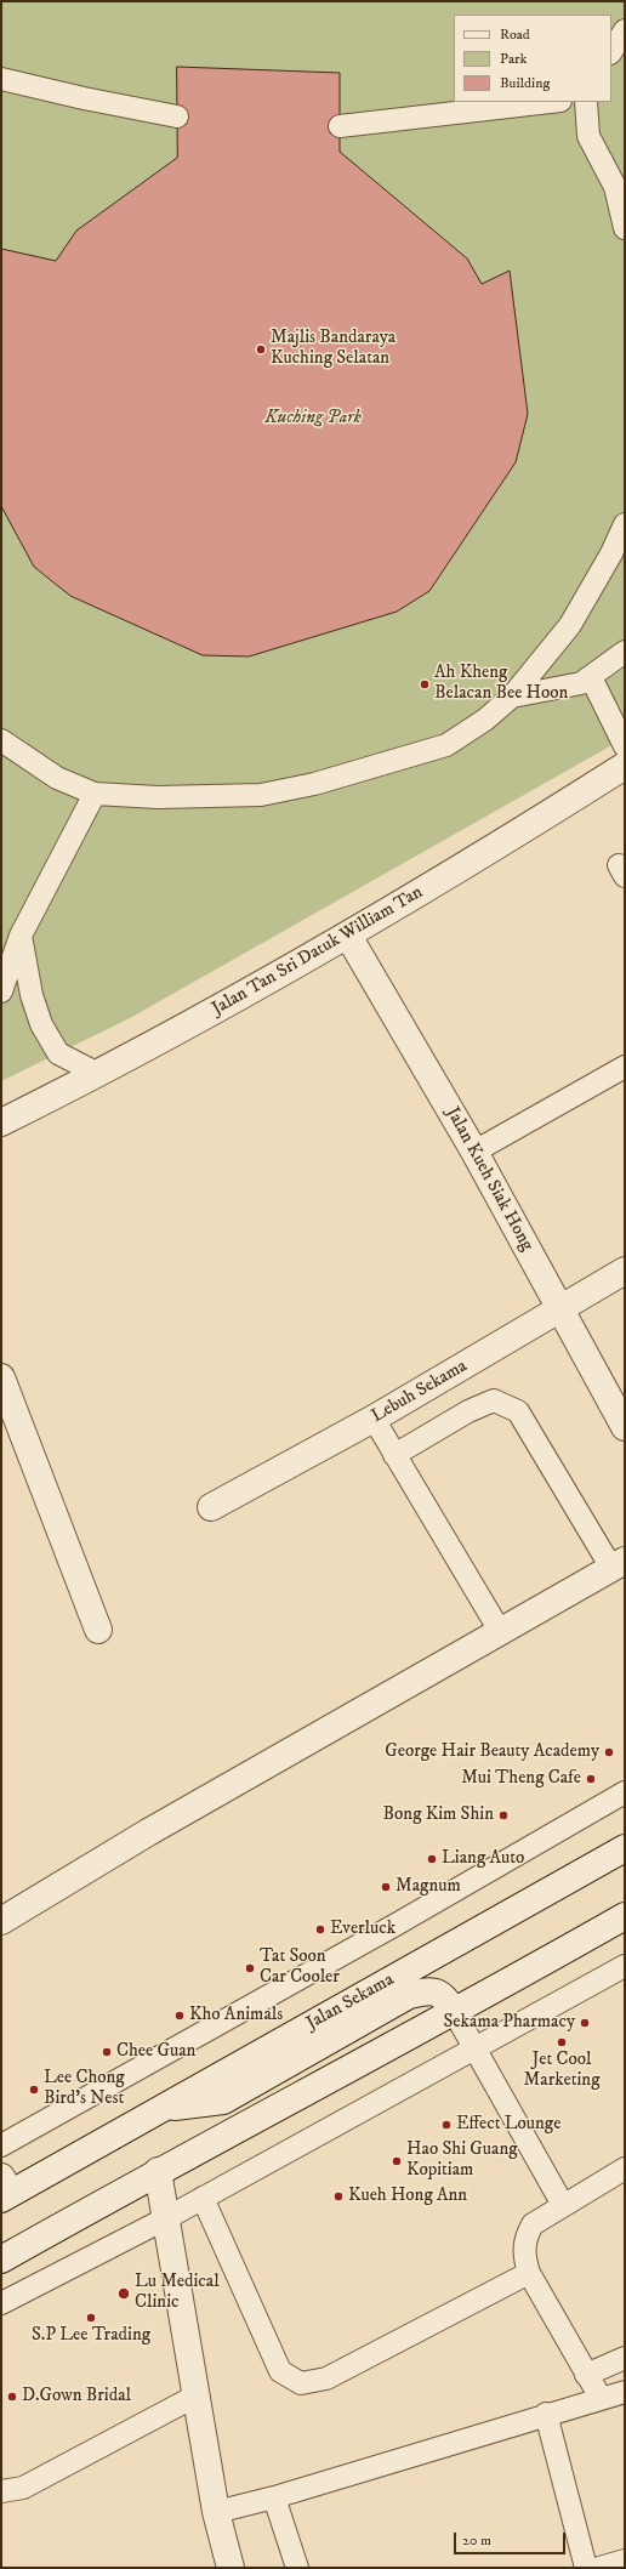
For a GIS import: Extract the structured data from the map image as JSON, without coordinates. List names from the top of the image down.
{
  "streets": {
    "street": [
      "Jalan Tan Sri Datuk William Tan",
      "Jalan Kueh Siak Hong",
      "Lebuh Sekama",
      "Jalan Sekama"
    ]
  },
  "crossings": [
    ["Jalan Tan Sri Datuk William Tan", "Jalan Kueh Siak Hong"],
    ["Jalan Kueh Siak Hong", "Lebuh Sekama"]
  ],
  "parks": ["Kuching Park"],
  "places": [
    "Majlis Bandaraya Kuching Selatan",
    "Ah Kheng Belacan Bee Hoon",
    "George Hair Beauty Academy",
    "Mui Theng Cafe",
    "Bong Kim Shin",
    "Liang Auto",
    "Magnum",
    "Everluck",
    "Tat Soon Car Cooler",
    "Kho Animals",
    "Sekama Pharmacy",
    "Jet Cool Marketing",
    "Chee Guan",
    "Lee Chong Bird's Nest",
    "Effect Lounge",
    "Hao Shi Guang Kopitiam",
    "Kueh Hong Ann",
    "Lu Medical Clinic",
    "S.P Lee Trading",
    "D.Gown Bridal"
  ],
  "legend": ["Road", "Park", "Building"],
  "scale_bar": "20 m"
}
